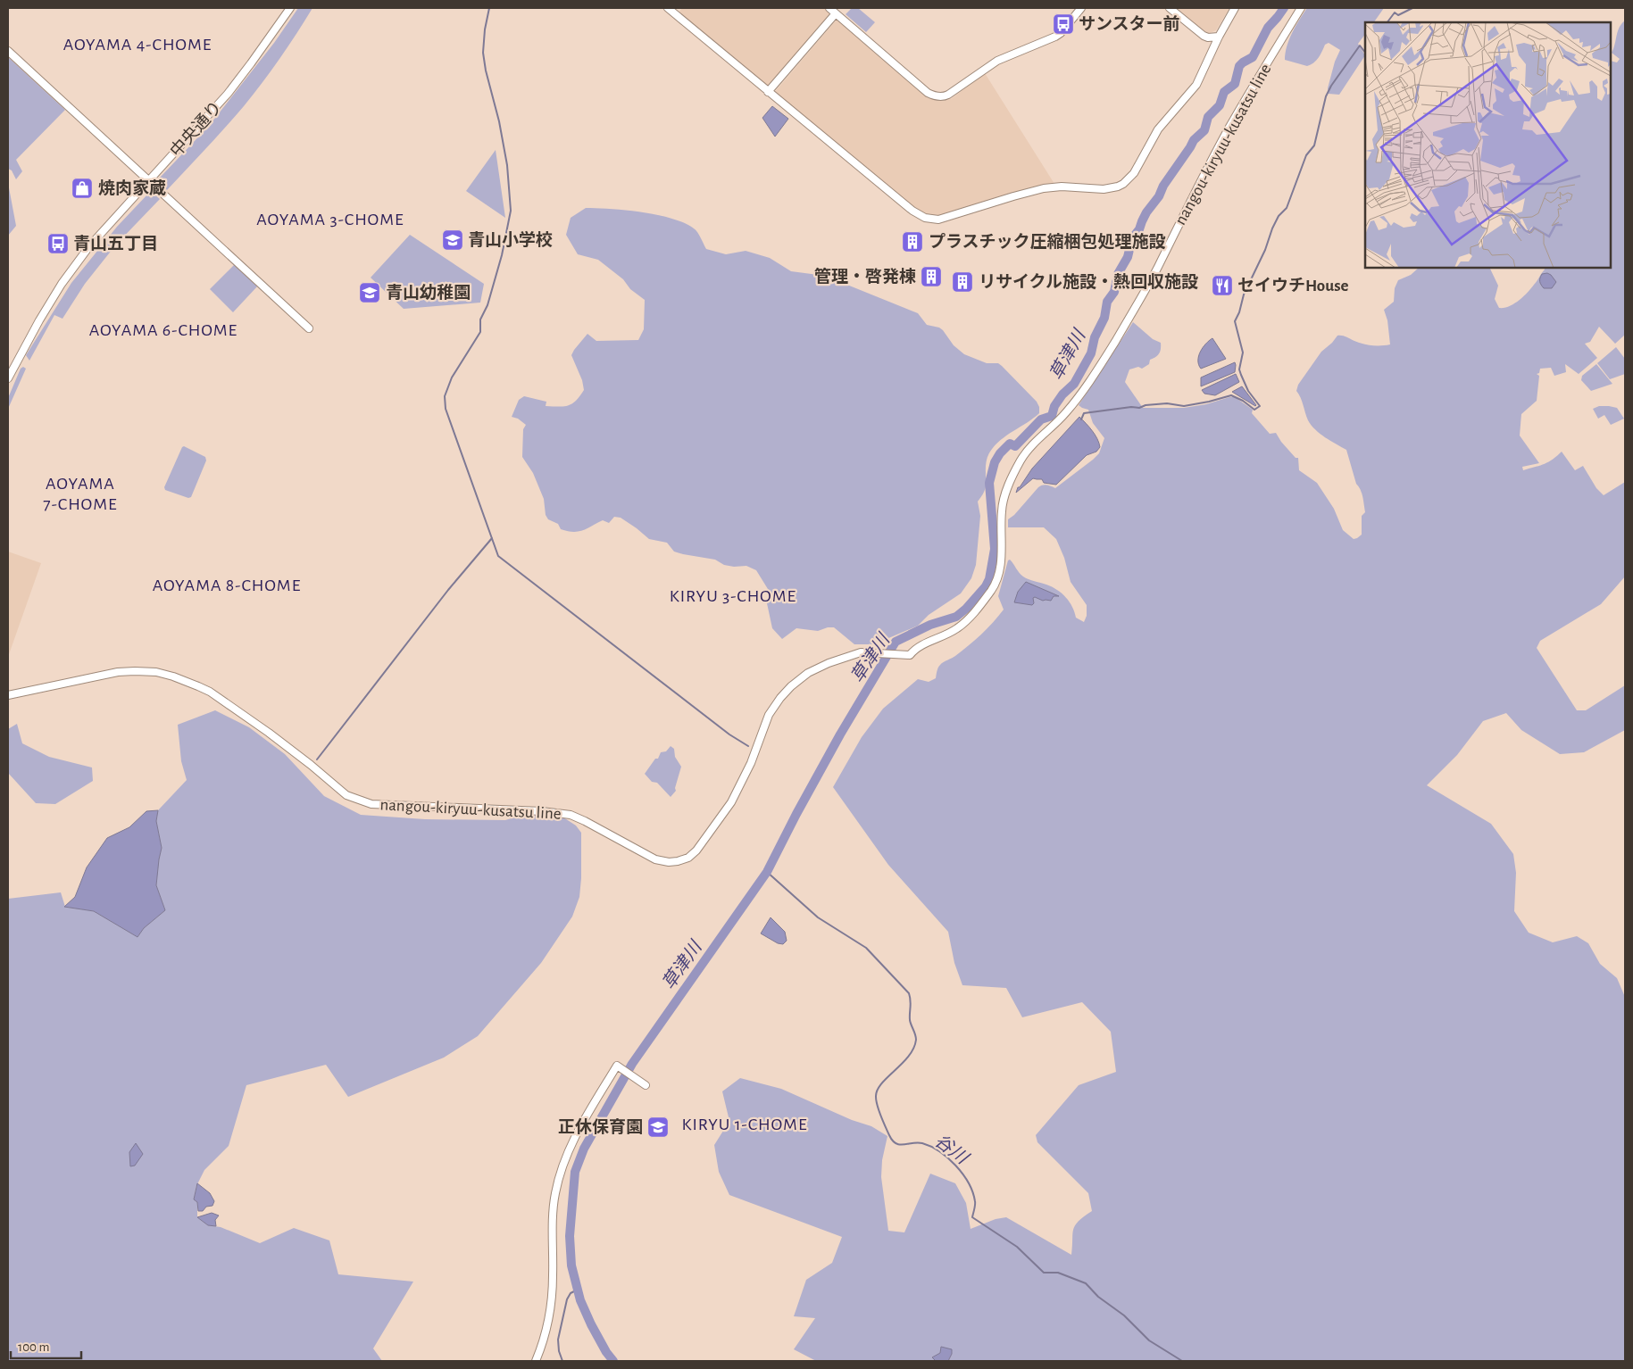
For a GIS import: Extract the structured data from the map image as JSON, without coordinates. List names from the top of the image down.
{
  "streets": {
    "street": ["中央通り", "nangou-kiryuu-kusatsu line"]
  },
  "districts": [
    "AOYAMA 4-CHOME",
    "AOYAMA 3-CHOME",
    "AOYAMA 6-CHOME",
    "AOYAMA 7-CHOME",
    "AOYAMA 8-CHOME",
    "KIRYU 3-CHOME",
    "KIRYU 1-CHOME"
  ],
  "water": ["草津川", "谷川"],
  "places": {
    "bus stop": ["サンスター前", "青山五丁目"],
    "shop": ["焼肉家蔵"],
    "school or university": ["青山小学校", "青山幼稚園", "正休保育園"],
    "building": ["プラスチック圧縮梱包処理施設", "管理・啓発棟", "リサイクル施設・熱回収施設"],
    "restaurant": ["セイウチHouse"]
  },
  "scale_bar": "100 m"
}
